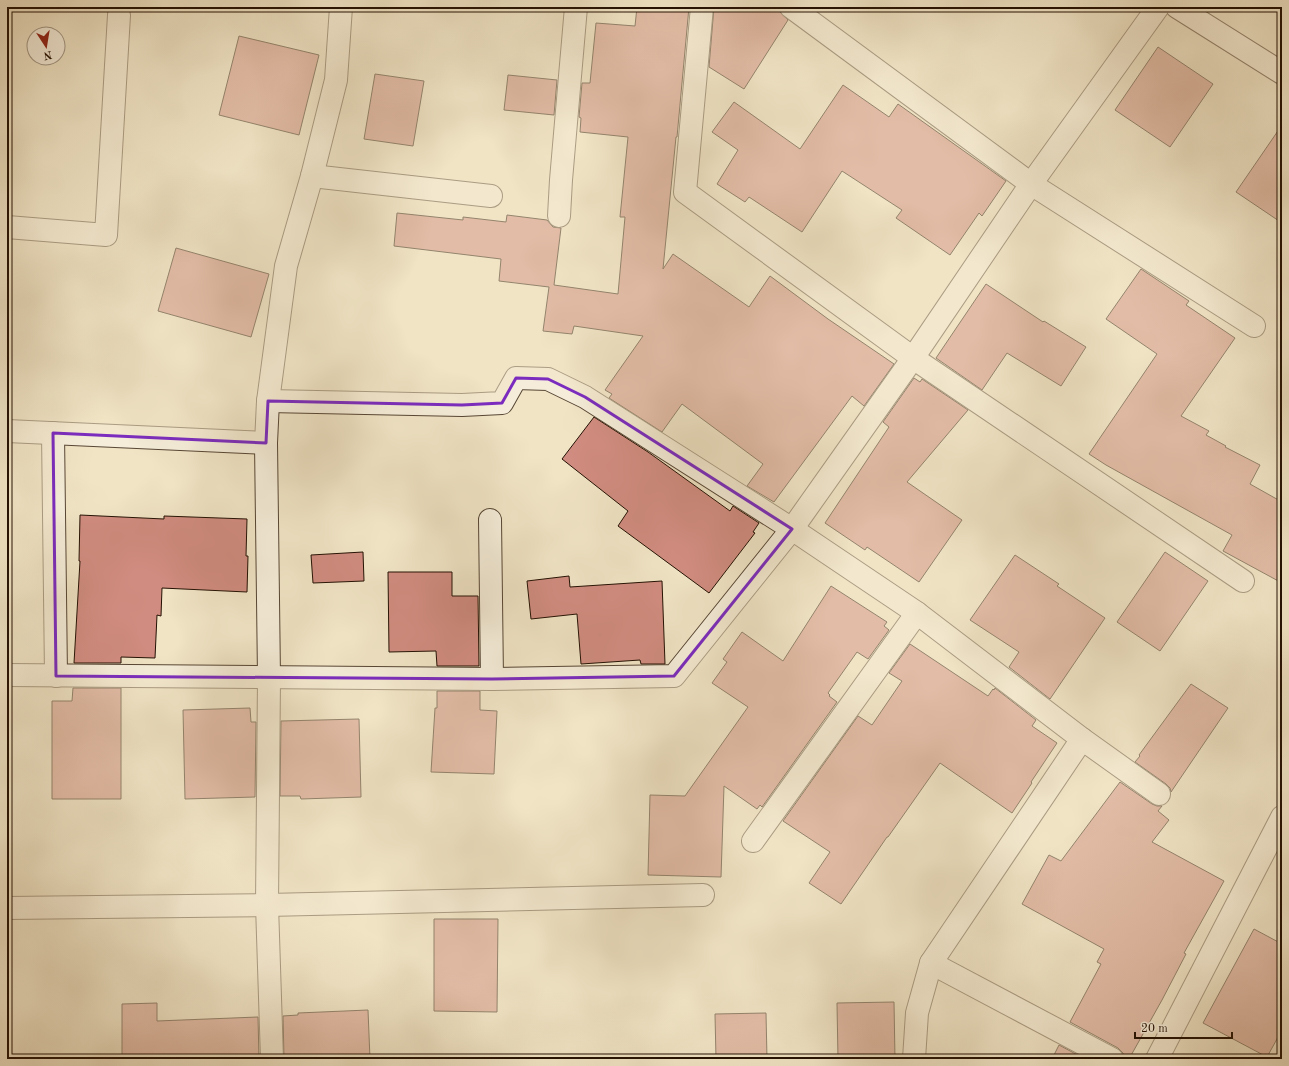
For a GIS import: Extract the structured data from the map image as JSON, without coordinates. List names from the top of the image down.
{
  "scale_bar": "20 m",
  "north": "bottom"
}
